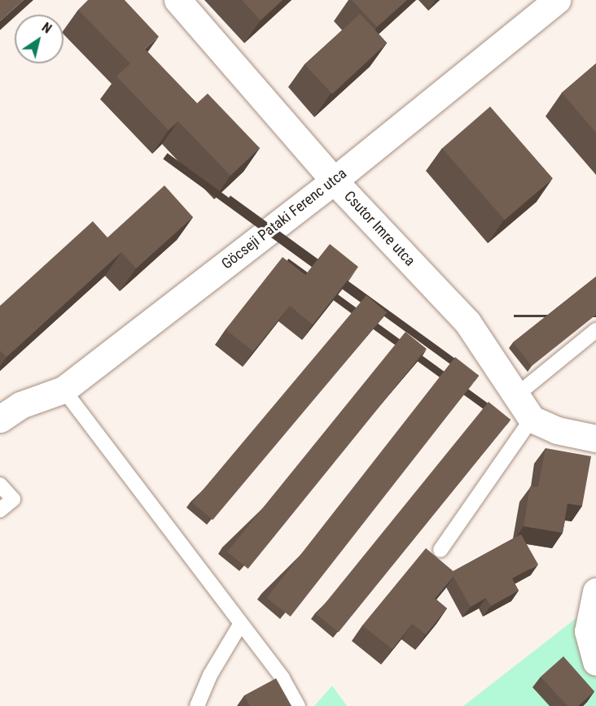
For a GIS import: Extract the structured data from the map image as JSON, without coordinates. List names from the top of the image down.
{
  "streets": {
    "street": ["Göcseji Pataki Ferenc utca", "Csutor Imre utca"]
  },
  "crossings": [
    ["Göcseji Pataki Ferenc utca", "Csutor Imre utca"]
  ],
  "north": "top right"
}
